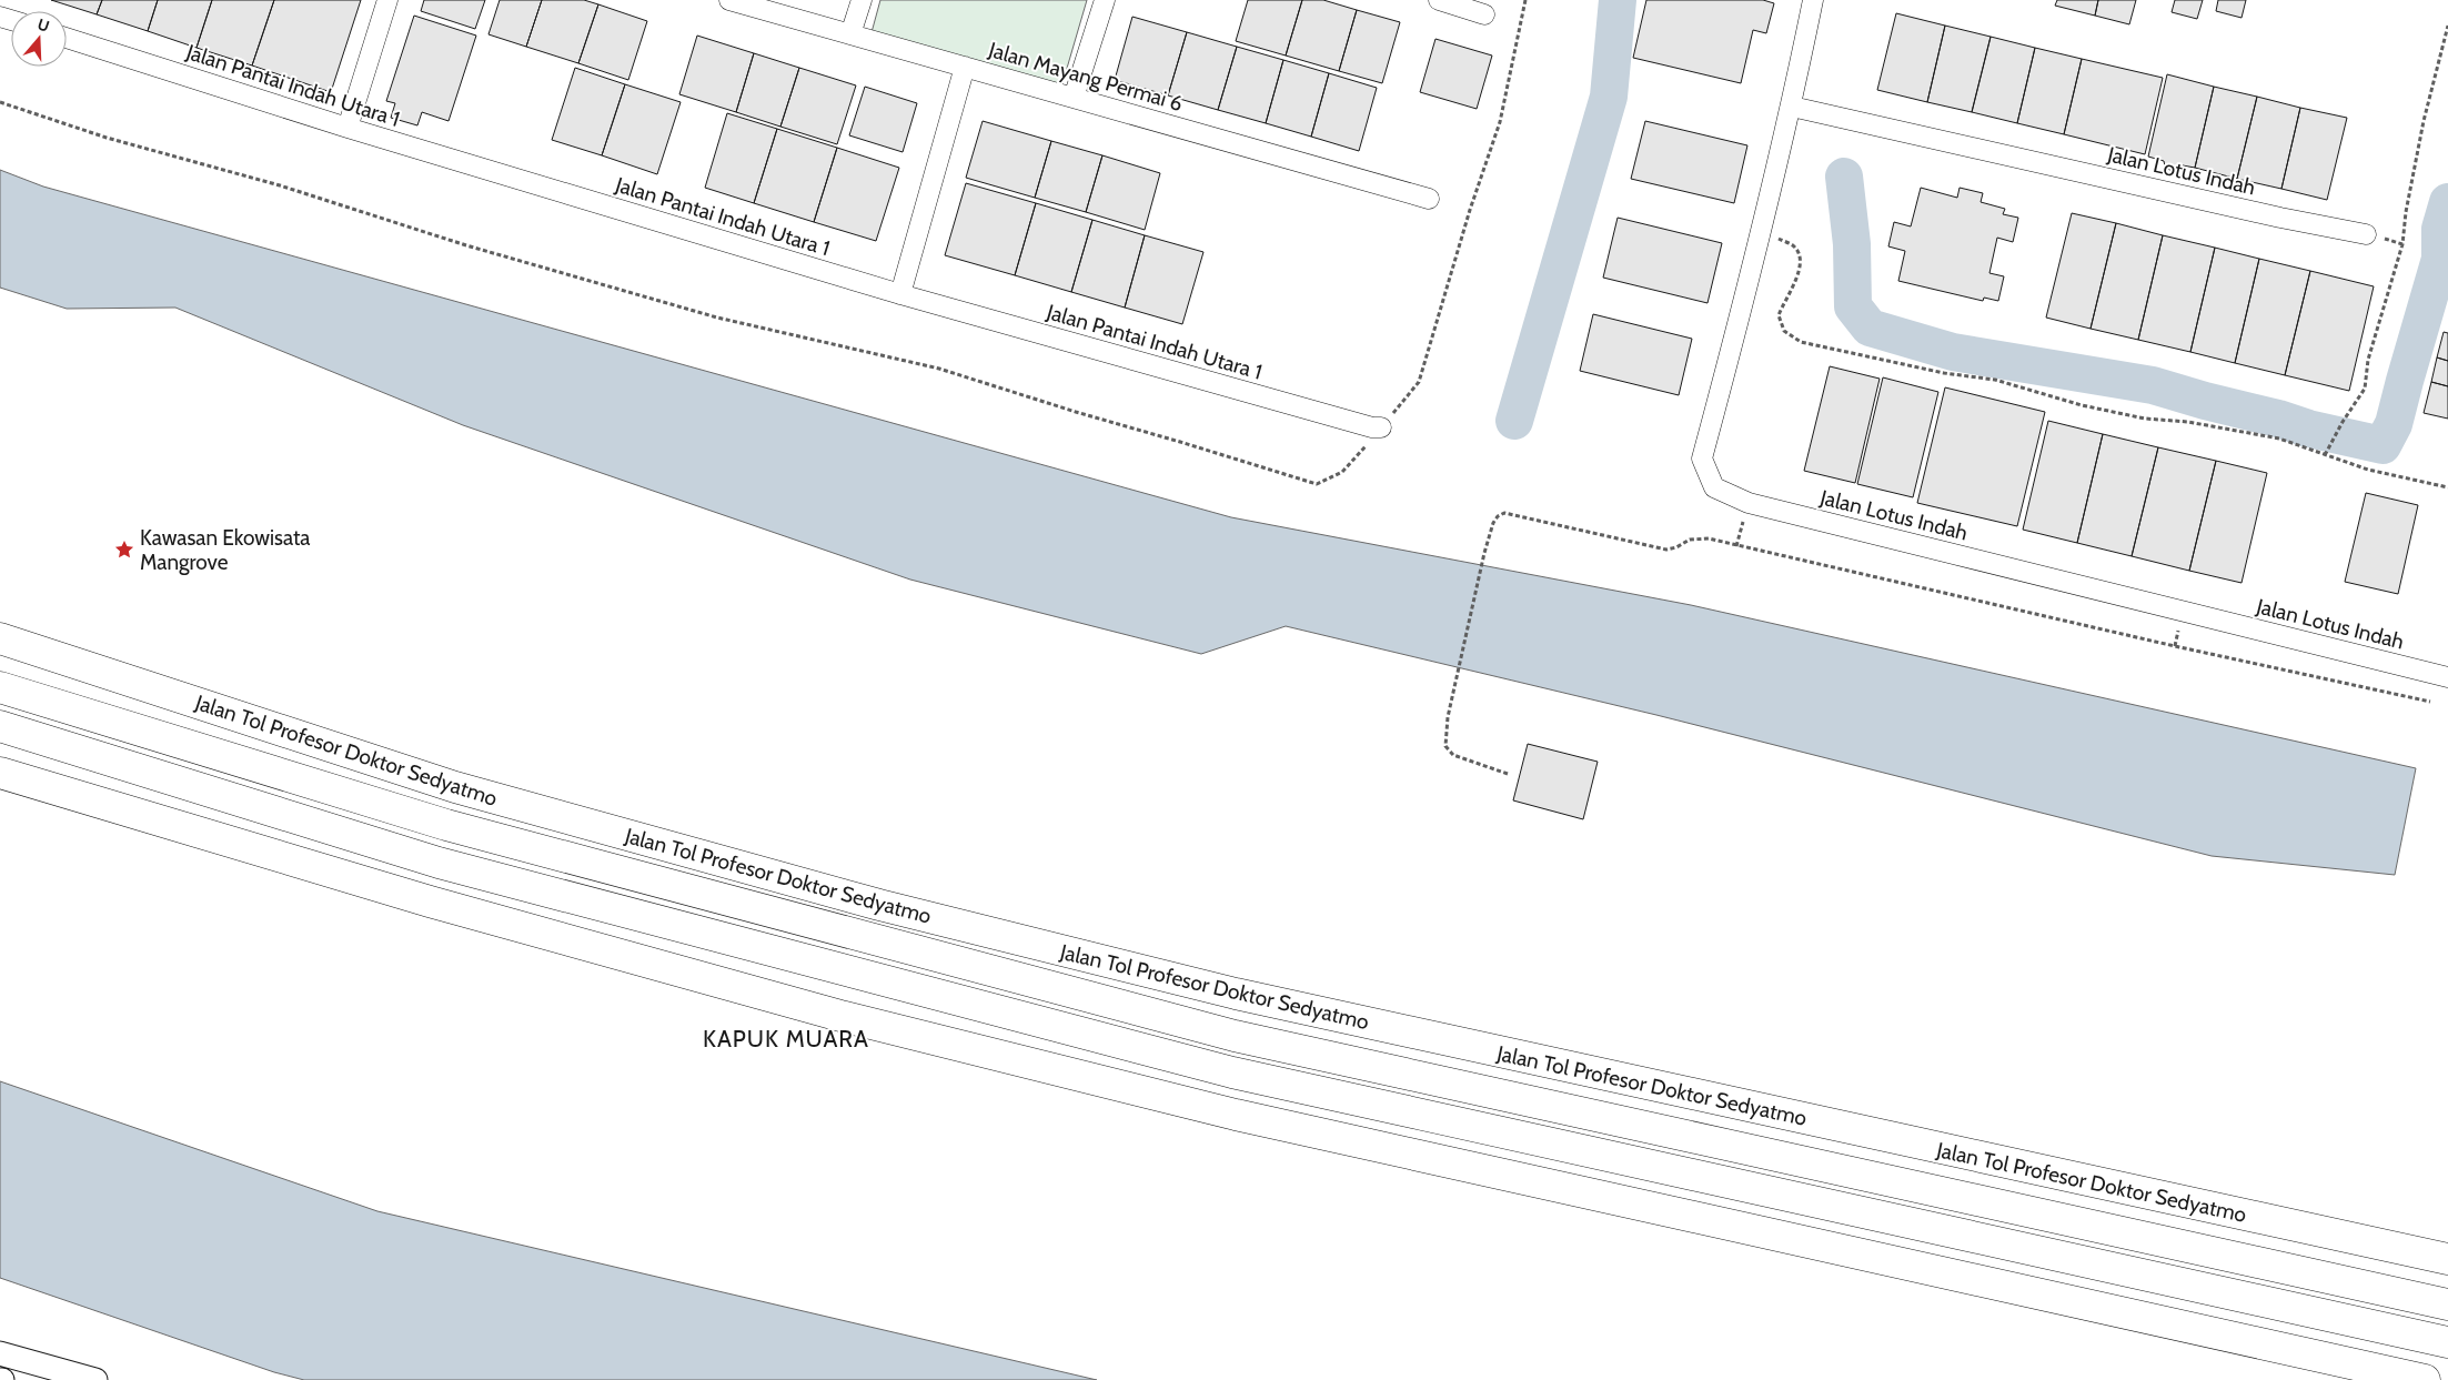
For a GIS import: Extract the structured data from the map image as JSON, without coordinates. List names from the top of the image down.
{
  "streets": {
    "highway": ["Jalan Tol Profesor Doktor Sedyatmo"],
    "street": ["Jalan Mayang Permai 6", "Jalan Pantai Indah Utara 1", "Jalan Lotus Indah"]
  },
  "districts": ["KAPUK MUARA"],
  "places": {
    "place": ["Kawasan Ekowisata Mangrove"]
  },
  "north": "top"
}
